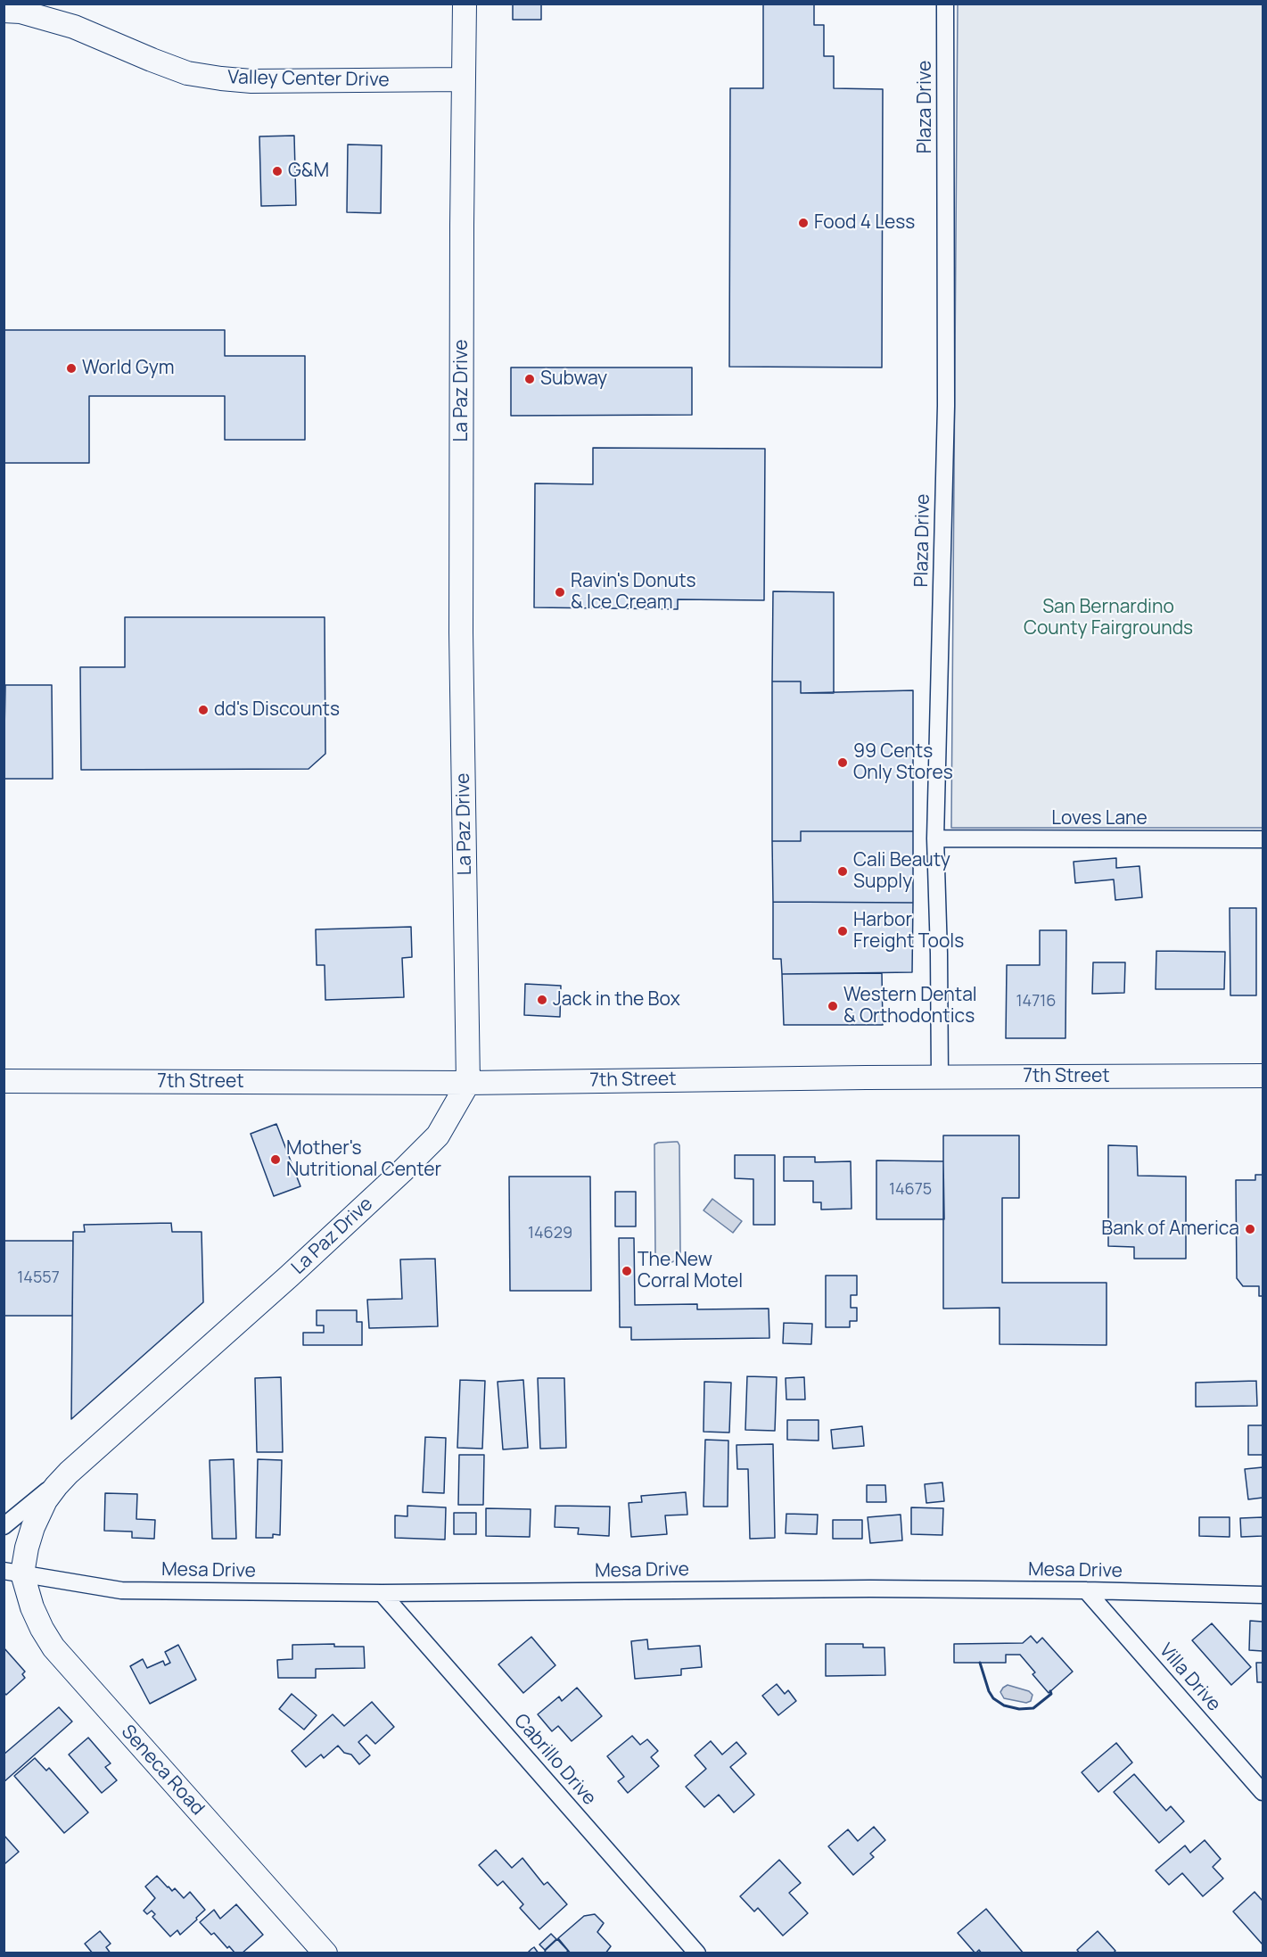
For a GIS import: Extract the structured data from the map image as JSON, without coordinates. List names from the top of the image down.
{
  "streets": {
    "main road": [
      "Valley Center Drive",
      "La Paz Drive",
      "7th Street",
      "Seneca Road"
    ],
    "street": [
      "Plaza Drive",
      "Loves Lane",
      "Mesa Drive",
      "Villa Drive",
      "Cabrillo Drive"
    ]
  },
  "crossings": [
    ["Valley Center Drive", "La Paz Drive"],
    ["Plaza Drive", "Loves Lane"],
    ["Plaza Drive", "7th Street"],
    ["La Paz Drive", "7th Street"],
    ["La Paz Drive", "Mesa Drive"],
    ["La Paz Drive", "Seneca Road"],
    ["Mesa Drive", "Villa Drive"],
    ["Mesa Drive", "Cabrillo Drive"],
    ["Mesa Drive", "Seneca Road"]
  ],
  "parks": ["San Bernardino County Fairgrounds"],
  "places": [
    "G&M",
    "Food 4 Less",
    "World Gym",
    "Subway",
    "Ravin's Donuts & Ice Cream",
    "dd's Discounts",
    "99 Cents Only Stores",
    "Cali Beauty Supply",
    "Harbor Freight Tools",
    "Jack in the Box",
    "Western Dental & Orthodontics",
    "Mother's Nutritional Center",
    "Bank of America",
    "The New Corral Motel"
  ],
  "house_numbers": [
    "14716",
    "14675",
    "14629",
    "14557"
  ]
}
